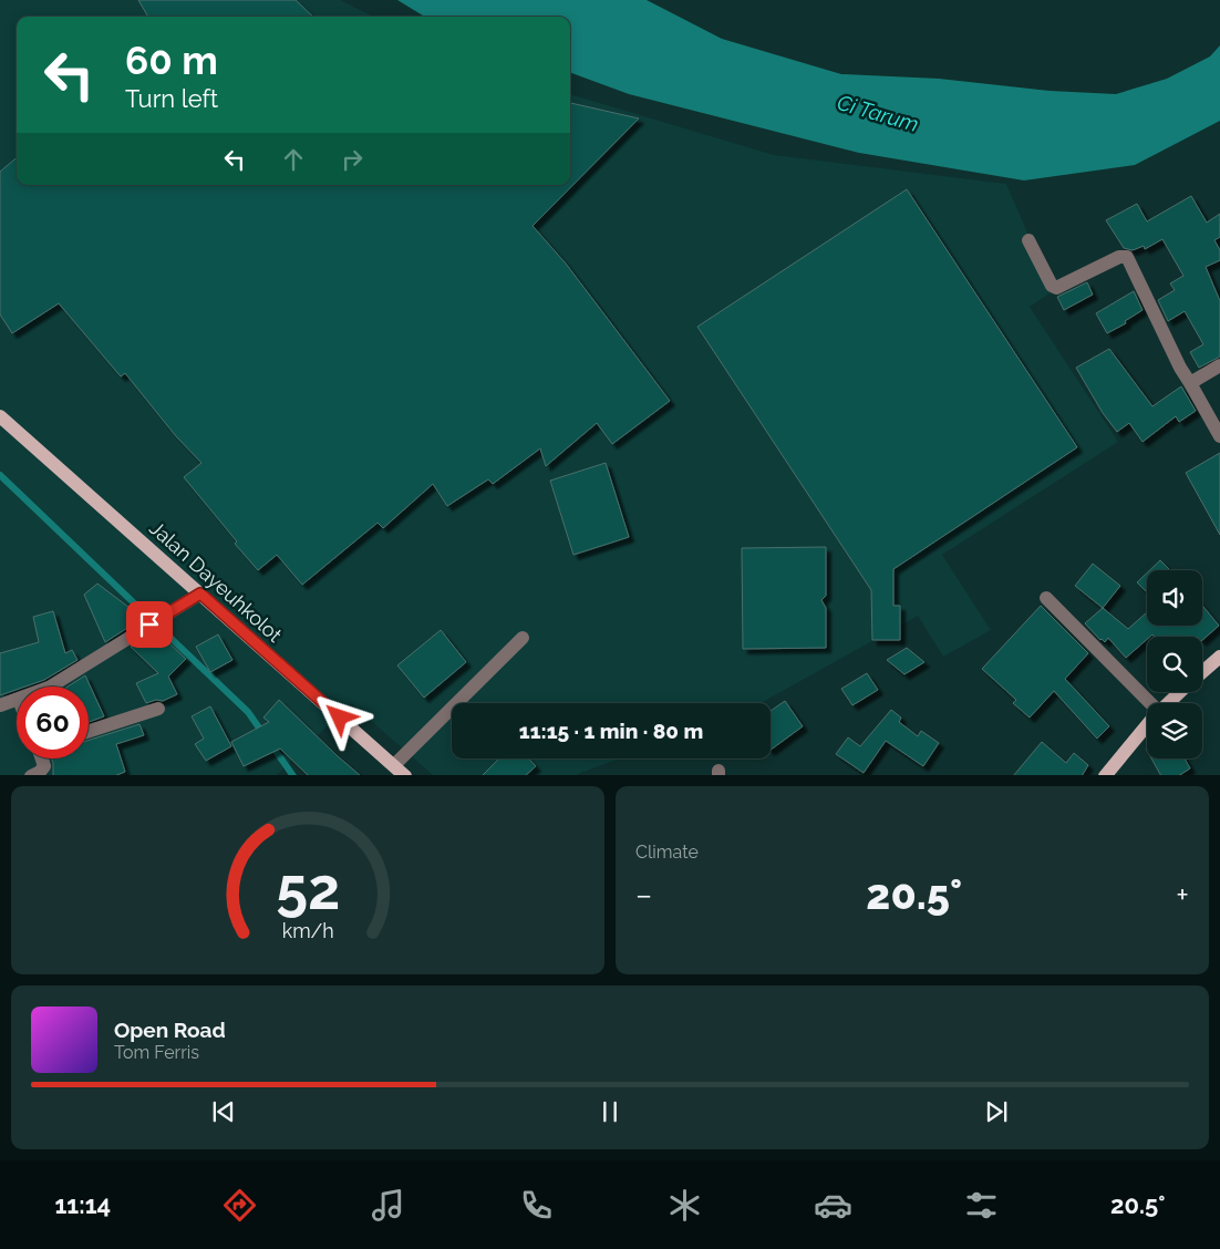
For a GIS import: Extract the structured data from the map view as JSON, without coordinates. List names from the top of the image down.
{
  "streets": {
    "main road": ["Jalan Dayeuhkolot"]
  },
  "water": ["Ci Tarum"],
  "page": {
    "turn": ["60 m", "Turn left"],
    "limit": "60",
    "trip": "11:15 · 1 min · 80 m",
    "tile": "Climate",
    "heat": ["−", "20.5°", "+"],
    "song": ["Open Road", "Tom Ferris"],
    "tabs": ["11:14", "20.5°"],
    "gauge": ["52", "km/h"]
  }
}
